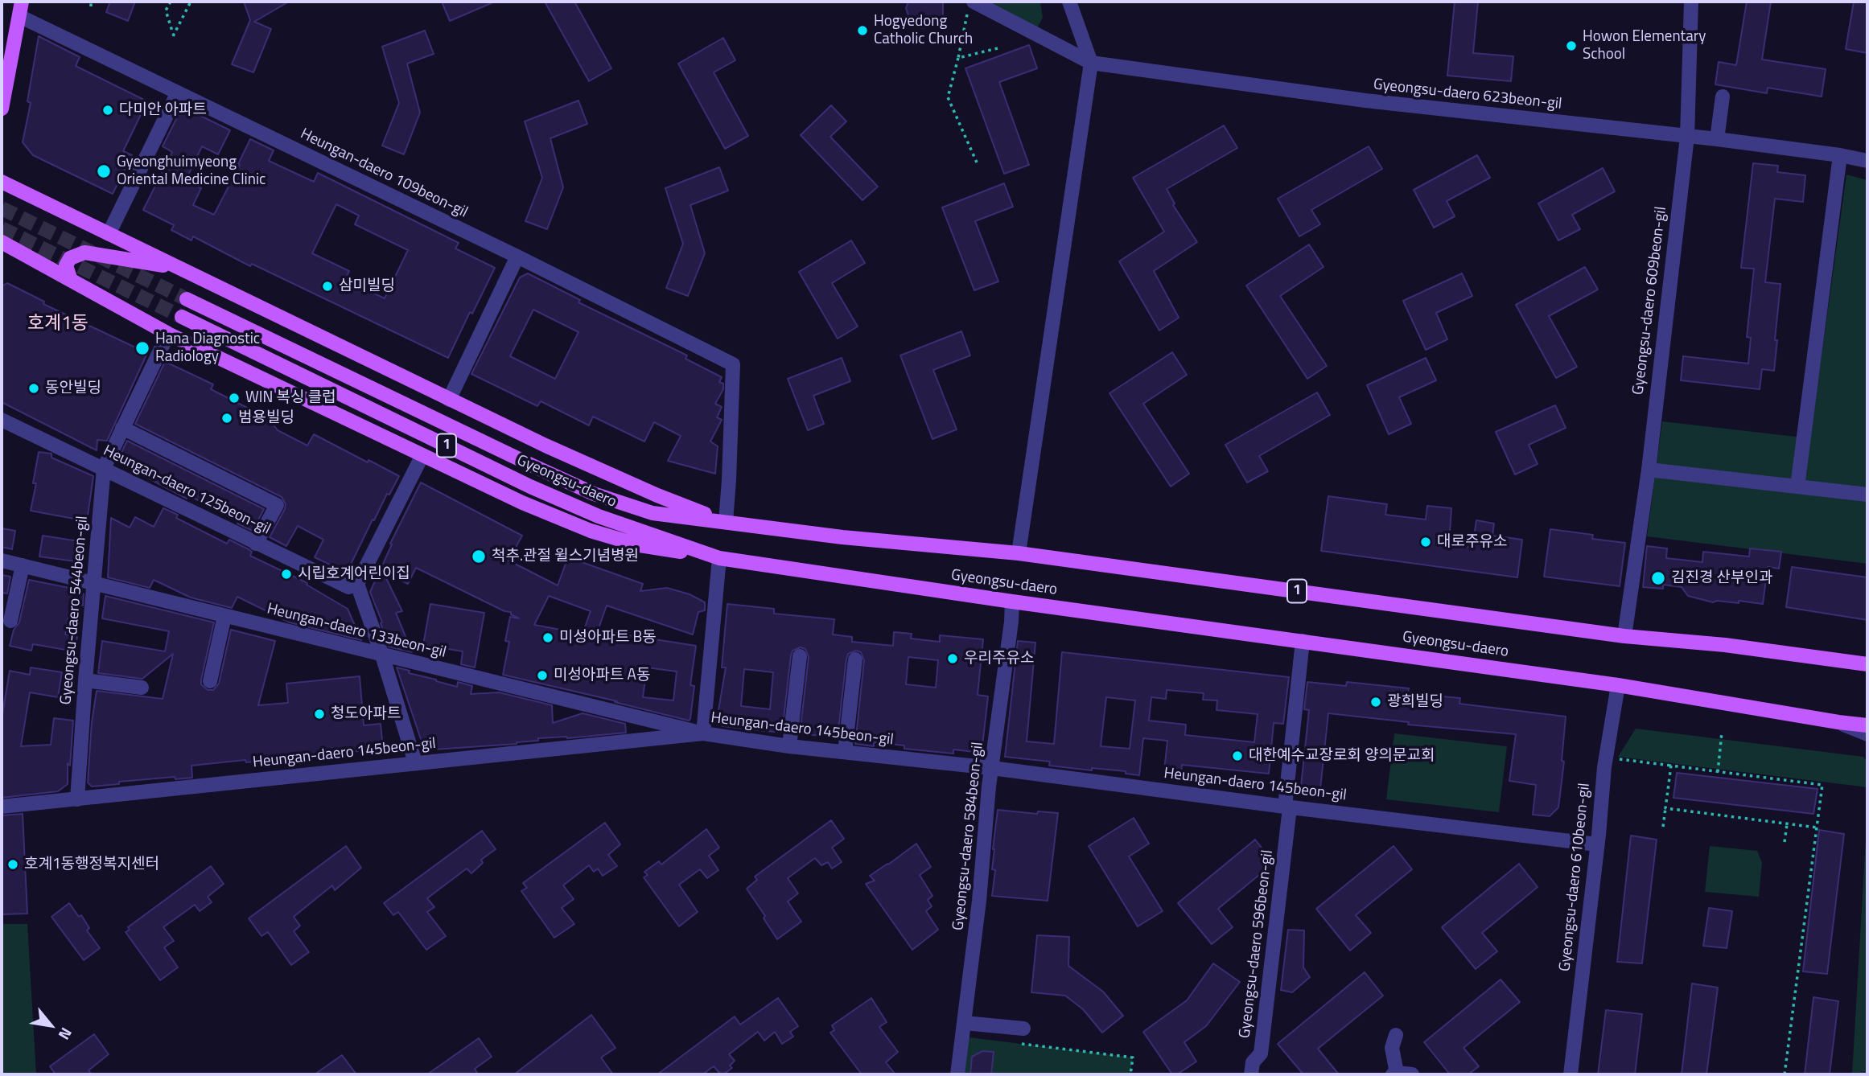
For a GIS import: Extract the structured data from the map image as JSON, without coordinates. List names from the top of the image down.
{
  "streets": {
    "main road": ["1", "Gyeongsu-daero"],
    "street": [
      "Gyeongsu-daero 623beon-gil",
      "Heungan-daero 109beon-gil",
      "Gyeongsu-daero 609beon-gil",
      "Heungan-daero 125beon-gil",
      "Gyeongsu-daero 544beon-gil",
      "Heungan-daero 133beon-gil",
      "Heungan-daero 145beon-gil",
      "Gyeongsu-daero 584beon-gil",
      "Gyeongsu-daero 610beon-gil",
      "Gyeongsu-daero 596beon-gil"
    ]
  },
  "crossings": [
    ["Gyeongsu-daero 623beon-gil", "Gyeongsu-daero 609beon-gil"],
    ["Heungan-daero 109beon-gil", "Gyeongsu-daero"],
    ["Gyeongsu-daero 609beon-gil", "Gyeongsu-daero"],
    ["Gyeongsu-daero", "Gyeongsu-daero 584beon-gil"],
    ["Gyeongsu-daero", "Gyeongsu-daero 610beon-gil"],
    ["Gyeongsu-daero", "Gyeongsu-daero 596beon-gil"],
    ["Heungan-daero 125beon-gil", "Gyeongsu-daero 544beon-gil"],
    ["Gyeongsu-daero 544beon-gil", "Heungan-daero 133beon-gil"],
    ["Gyeongsu-daero 544beon-gil", "Heungan-daero 145beon-gil"],
    ["Heungan-daero 133beon-gil", "Heungan-daero 145beon-gil"],
    ["Heungan-daero 145beon-gil", "Gyeongsu-daero 584beon-gil"],
    ["Heungan-daero 145beon-gil", "Gyeongsu-daero 610beon-gil"],
    ["Heungan-daero 145beon-gil", "Gyeongsu-daero 596beon-gil"]
  ],
  "districts": ["호계1동"],
  "places": [
    "Hogyedong Catholic Church",
    "Howon Elementary School",
    "다미안 아파트",
    "Gyeonghuimyeong Oriental Medicine Clinic",
    "삼미빌딩",
    "Hana Diagnostic Radiology",
    "동안빌딩",
    "WIN 복싱 클럽",
    "범용빌딩",
    "대로주유소",
    "척추.관절 윌스기념병원",
    "시립호계어린이집",
    "김진경 산부인과",
    "미성아파트 B동",
    "우리주유소",
    "미성아파트 A동",
    "광희빌딩",
    "청도아파트",
    "대한예수교장로회 양의문교회",
    "호계1동행정복지센터"
  ],
  "north": "bottom right"
}
